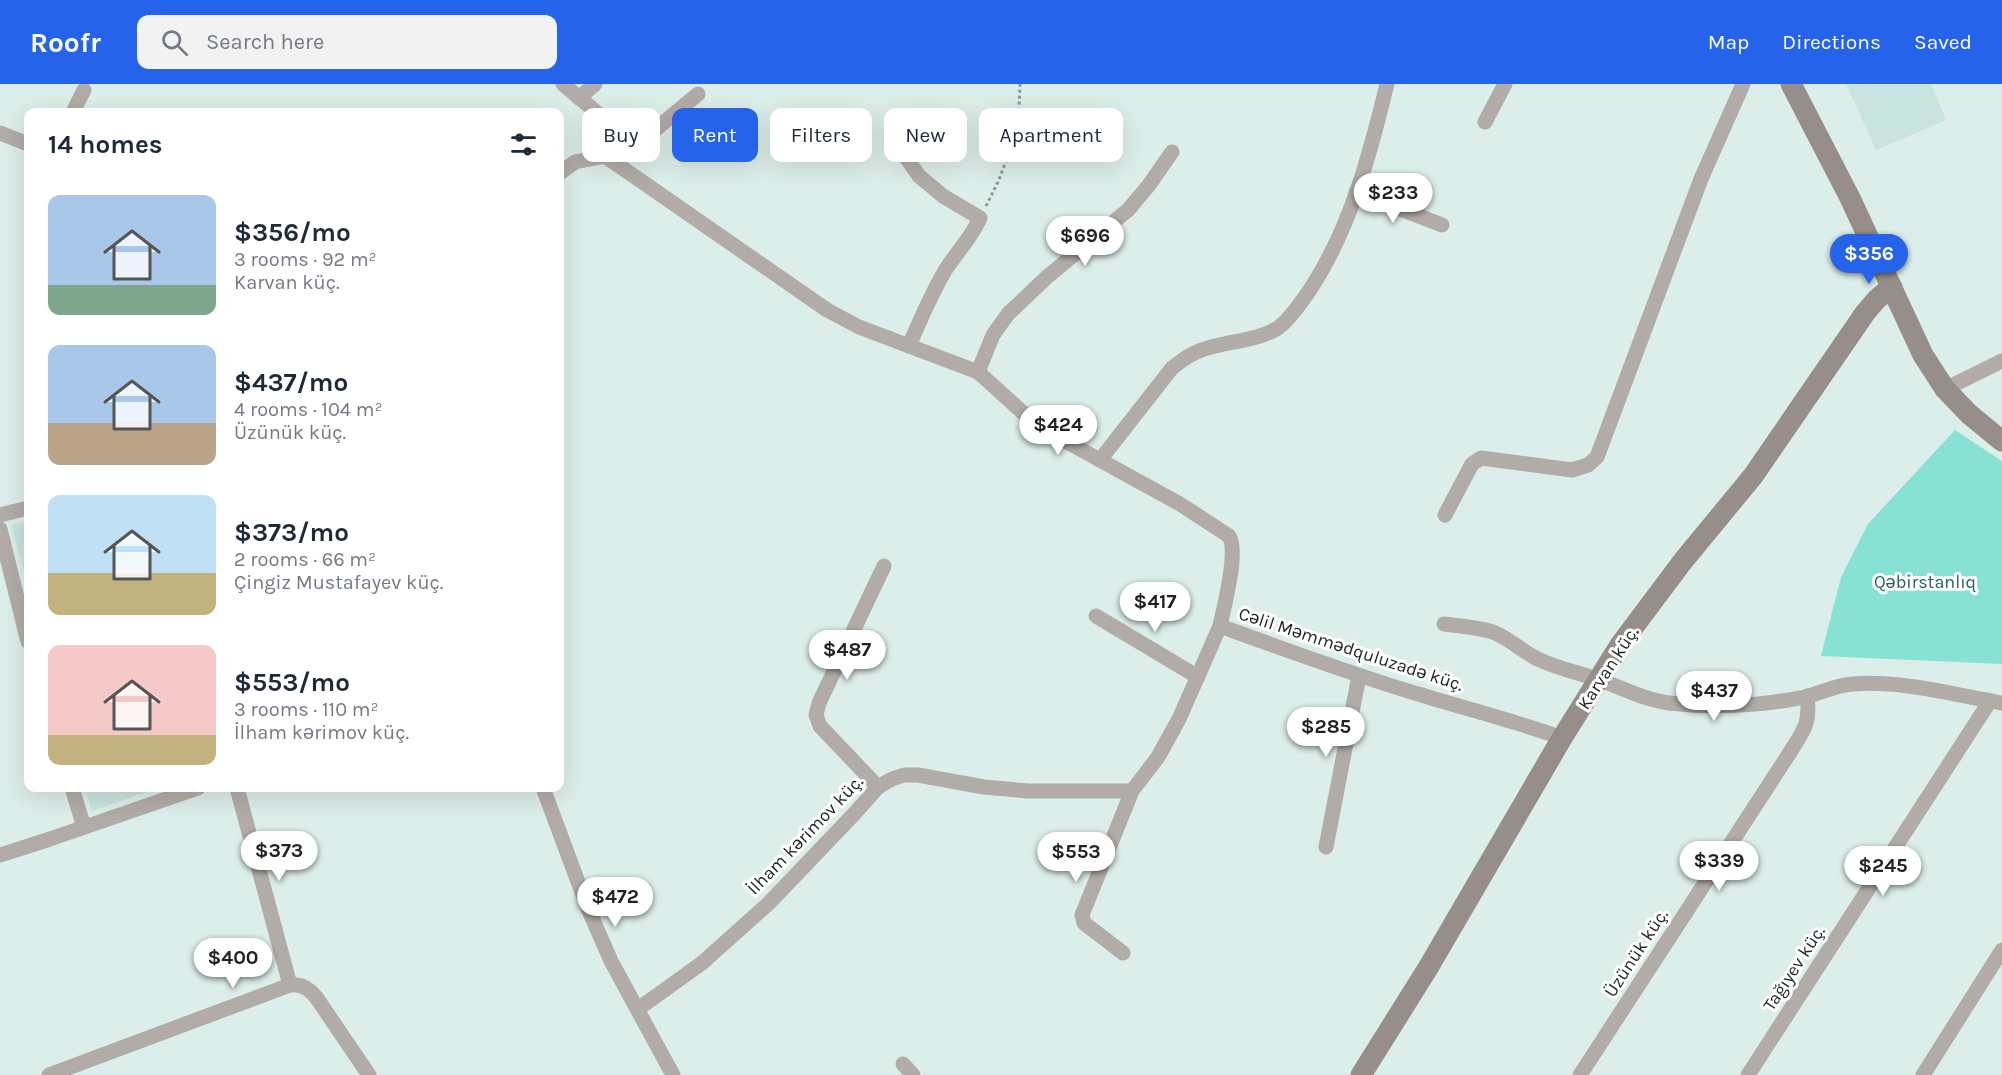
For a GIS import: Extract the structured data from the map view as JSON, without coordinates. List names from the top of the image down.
{
  "streets": {
    "street": [
      "Cəlil Məmmədquluzadə küç.",
      "Karvan küç.",
      "İlham kərimov küç.",
      "Üzünük küç.",
      "Tağıyev küç."
    ]
  },
  "crossings": [
    ["Cəlil Məmmədquluzadə küç.", "Karvan küç."]
  ],
  "parks": ["Qəbirstanlıq"],
  "page": {
    "header": "Roofr",
    "search": "Search here",
    "nav": ["Map", "Directions", "Saved"],
    "chip": [
      "Buy",
      "Rent",
      "Filters",
      "New",
      "Apartment"
    ],
    "heading": "14 homes",
    "price": [
      "$233",
      "$696",
      "$356",
      "$424",
      "$417",
      "$487",
      "$437",
      "$285",
      "$373",
      "$553",
      "$339",
      "$245",
      "$472",
      "$400"
    ],
    "list": [
      {
        "name": "$356/mo",
        "note": "3 rooms · 92 m² · Karvan küç."
      },
      {
        "name": "$437/mo",
        "note": "4 rooms · 104 m² · Üzünük küç."
      },
      {
        "name": "$373/mo",
        "note": "2 rooms · 66 m² · Çingiz Mustafayev küç."
      },
      {
        "name": "$553/mo",
        "note": "3 rooms · 110 m² · İlham kərimov küç."
      }
    ]
  }
}
